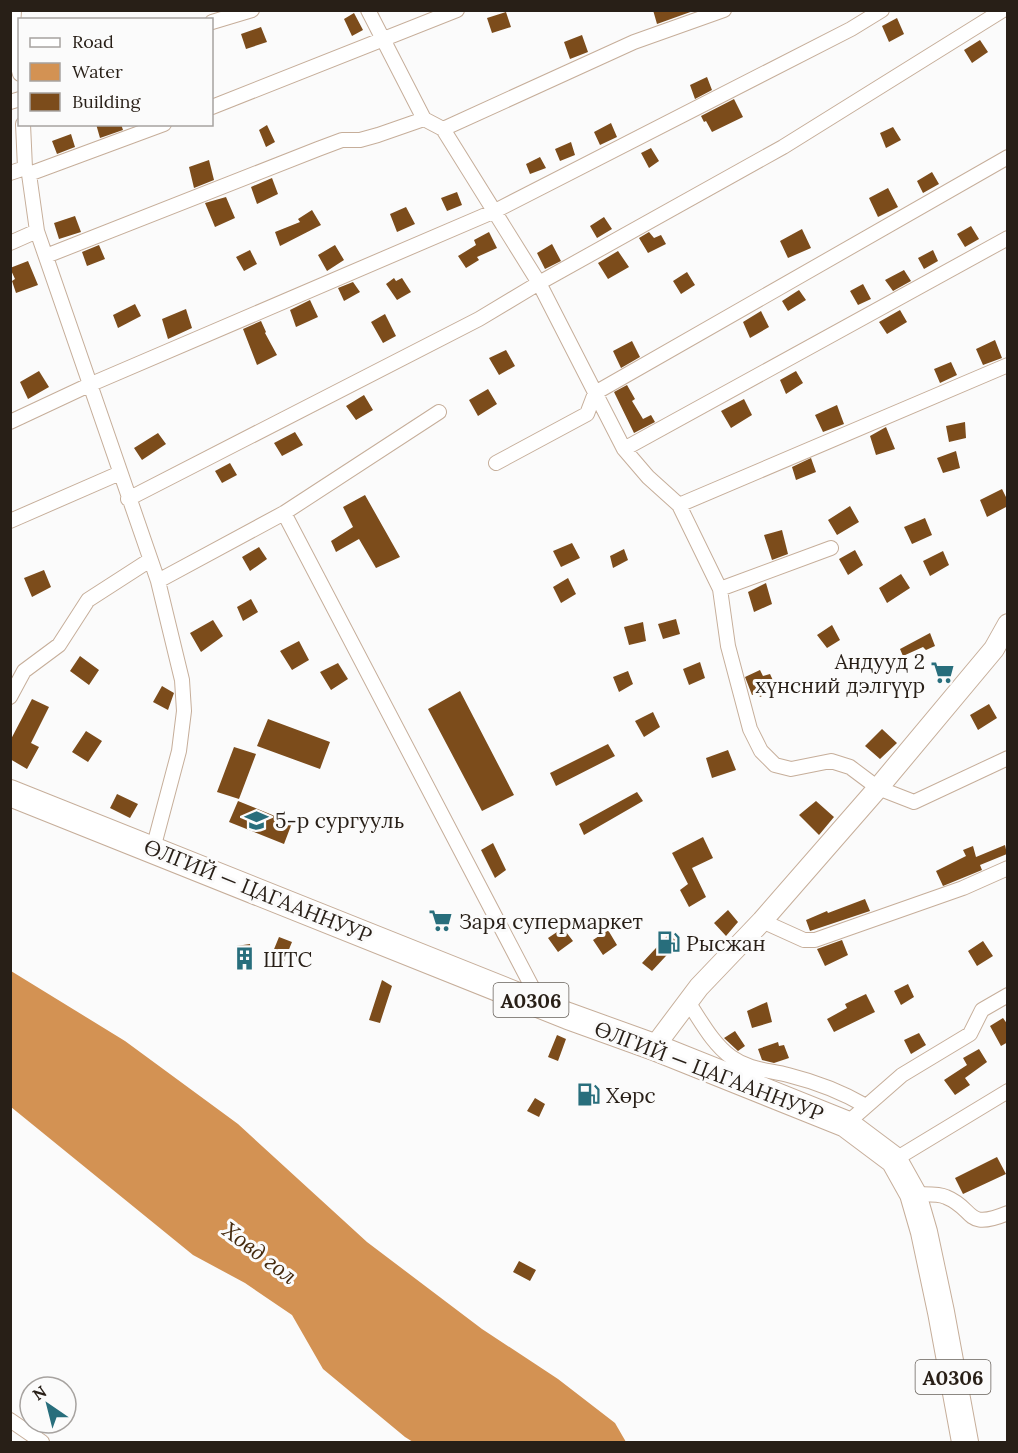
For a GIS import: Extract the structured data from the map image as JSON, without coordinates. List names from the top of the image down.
{
  "streets": {
    "highway": ["ӨЛГИЙ — ЦАГААННУУР", "A0306"]
  },
  "water": ["Ховд гол"],
  "places": {
    "supermarket": ["Андууд 2 хүнсний дэлгүүр", "Заря супермаркет"],
    "school or university": ["5-р сургууль"],
    "fuel station": ["Рысжан", "Хөрс"],
    "building": ["ШТС"]
  },
  "legend": ["Road", "Water", "Building"],
  "north": "top left"
}
